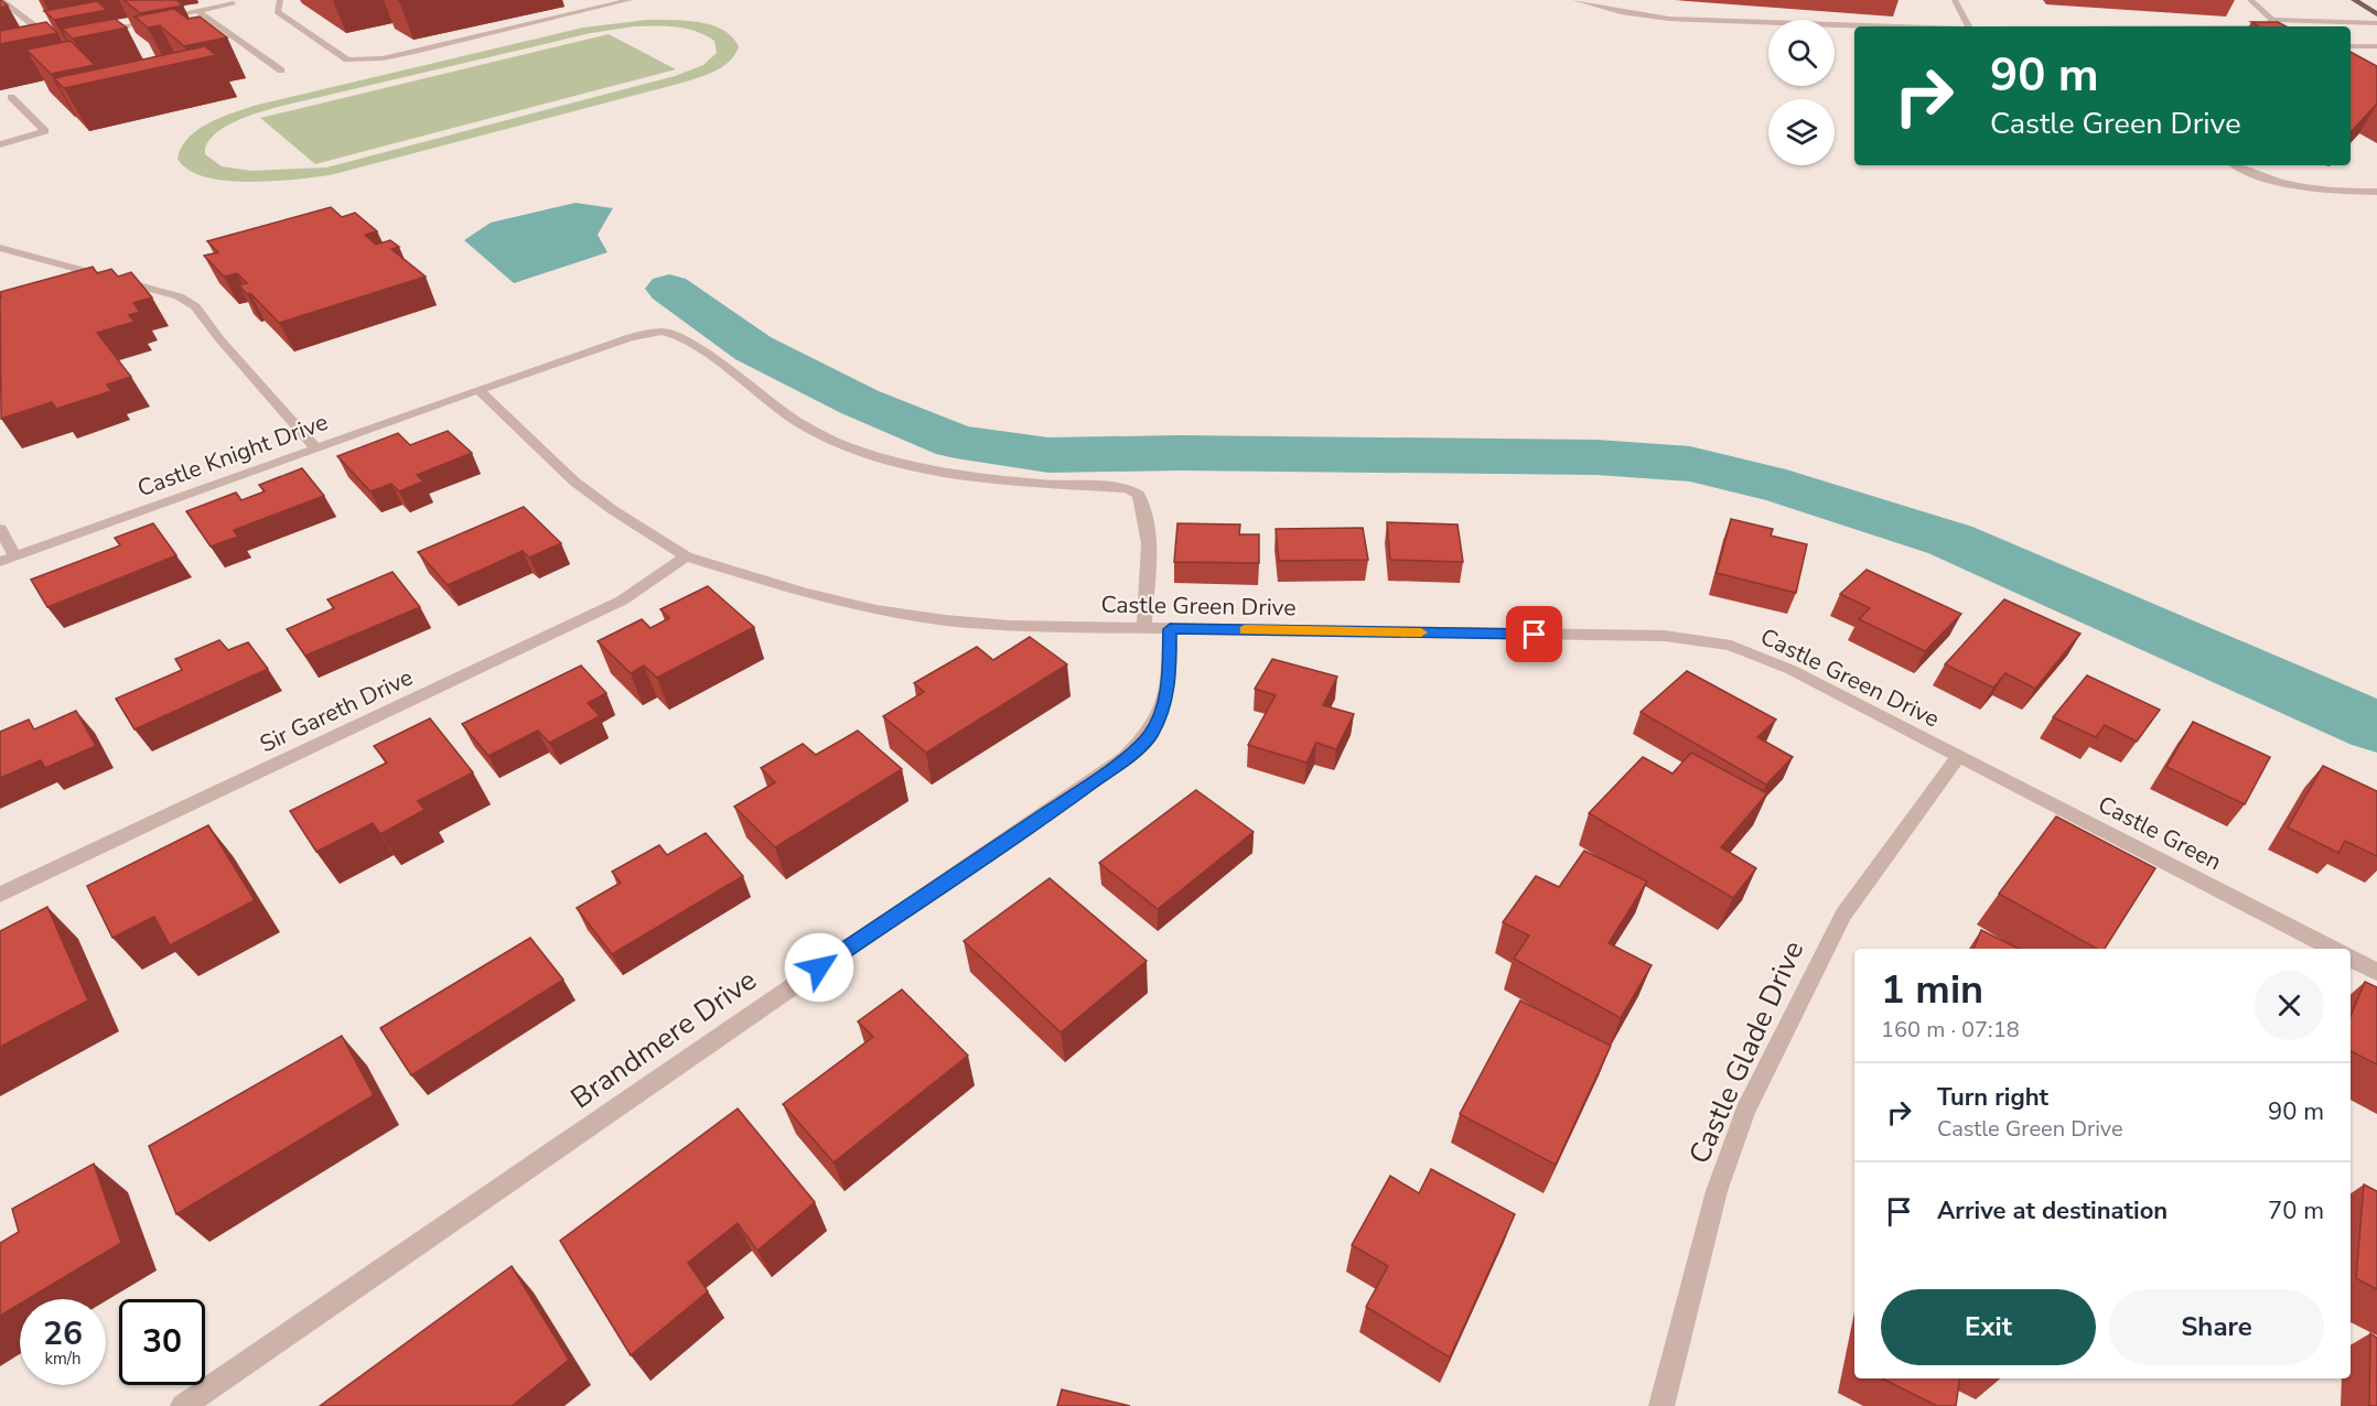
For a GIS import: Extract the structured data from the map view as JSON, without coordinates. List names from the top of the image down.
{
  "streets": {
    "street": [
      "Castle Knight Drive",
      "Castle Green Drive",
      "Sir Gareth Drive",
      "Castle Green",
      "Brandmere Drive",
      "Castle Glade Drive"
    ]
  },
  "crossings": [
    ["Castle Knight Drive", "Castle Green Drive"],
    ["Castle Green Drive", "Sir Gareth Drive"],
    ["Castle Green Drive", "Castle Green"],
    ["Castle Green Drive", "Brandmere Drive"],
    ["Castle Green Drive", "Castle Glade Drive"],
    ["Castle Green", "Castle Glade Drive"]
  ],
  "page": {
    "turn": ["90 m", "Castle Green Drive"],
    "heading": ["1 min", "160 m · 07:18"],
    "list": [
      {
        "name": "Turn right",
        "note": "Castle Green Drive",
        "value": "90 m"
      },
      {
        "name": "Arrive at destination",
        "value": "70 m"
      }
    ],
    "buttons": ["Exit", "Share"],
    "speed": "26 km/h",
    "limit": "30"
  }
}
